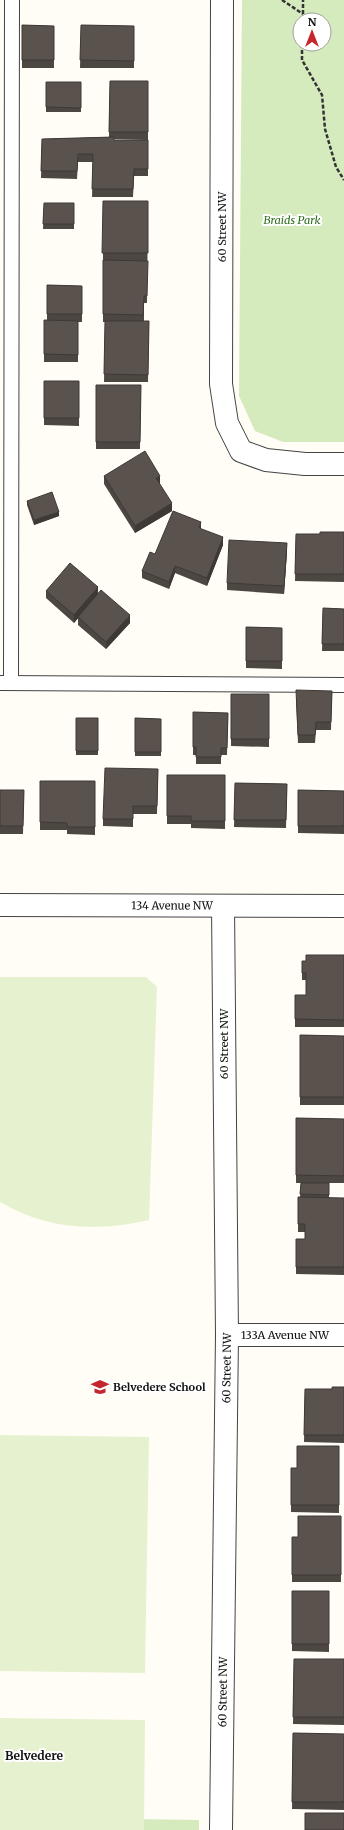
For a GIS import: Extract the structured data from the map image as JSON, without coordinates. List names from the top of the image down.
{
  "streets": {
    "street": ["60 Street NW", "134 Avenue NW", "133A Avenue NW"]
  },
  "crossings": [
    ["60 Street NW", "134 Avenue NW"],
    ["60 Street NW", "133A Avenue NW"]
  ],
  "districts": ["Belvedere"],
  "parks": ["Braids Park"],
  "places": {
    "school or university": ["Belvedere School"]
  },
  "north": "top"
}
